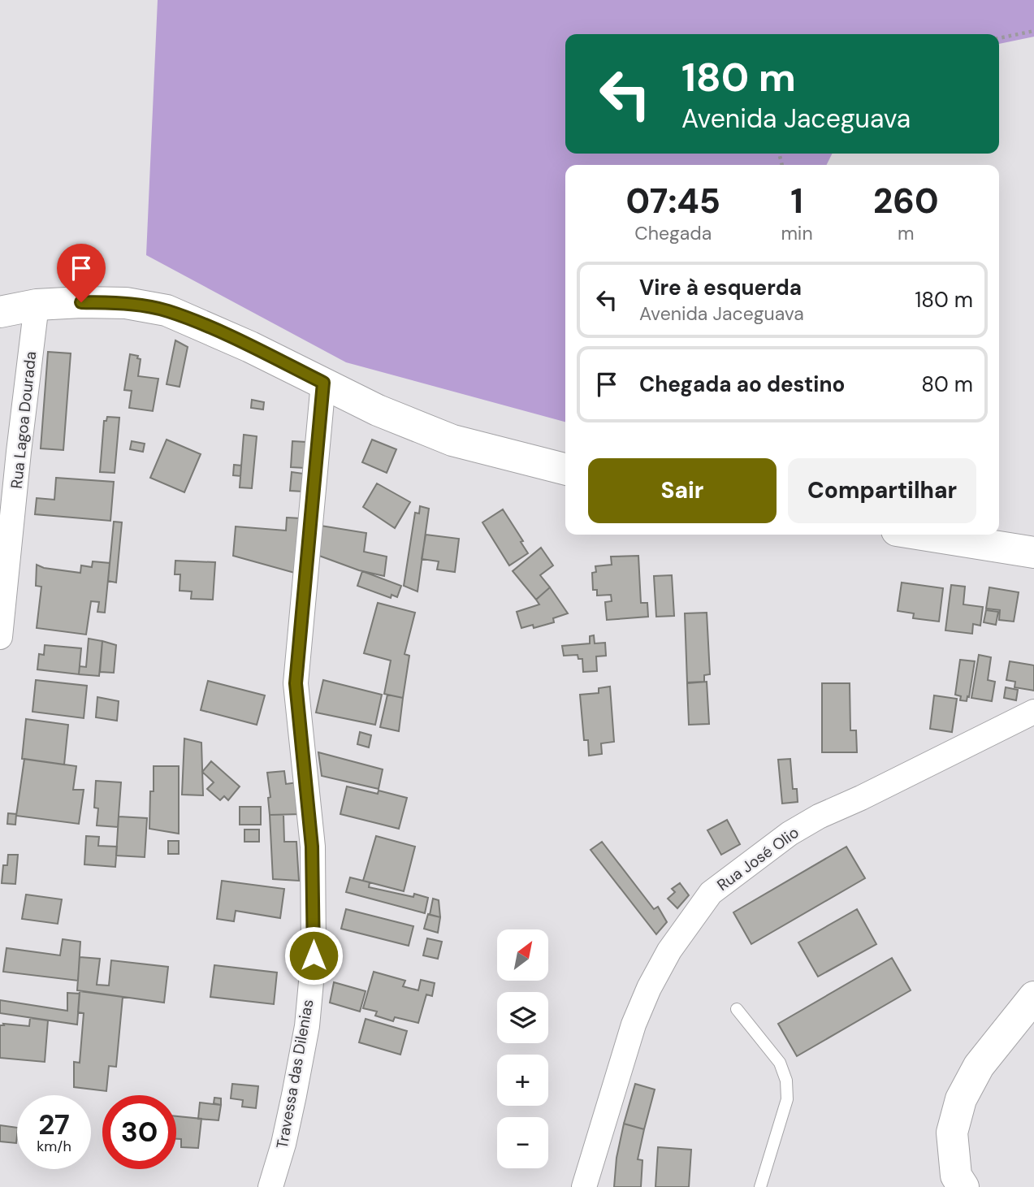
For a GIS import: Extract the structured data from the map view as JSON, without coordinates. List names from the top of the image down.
{
  "streets": {
    "street": ["Rua Lagoa Dourada", "Rua José Olio", "Travessa das Dilenias"]
  },
  "north": "top right",
  "page": {
    "turn": ["180 m", "Avenida Jaceguava"],
    "eta": [
      "07:45",
      "Chegada",
      "1",
      "min",
      "260",
      "m"
    ],
    "list": [
      {
        "name": "Vire à esquerda",
        "note": "Avenida Jaceguava",
        "value": "180 m"
      },
      {
        "name": "Chegada ao destino",
        "value": "80 m"
      }
    ],
    "buttons": ["Sair", "Compartilhar"],
    "map_buttons": ["+", "−"],
    "speed": "27 km/h",
    "limit": "30"
  }
}
